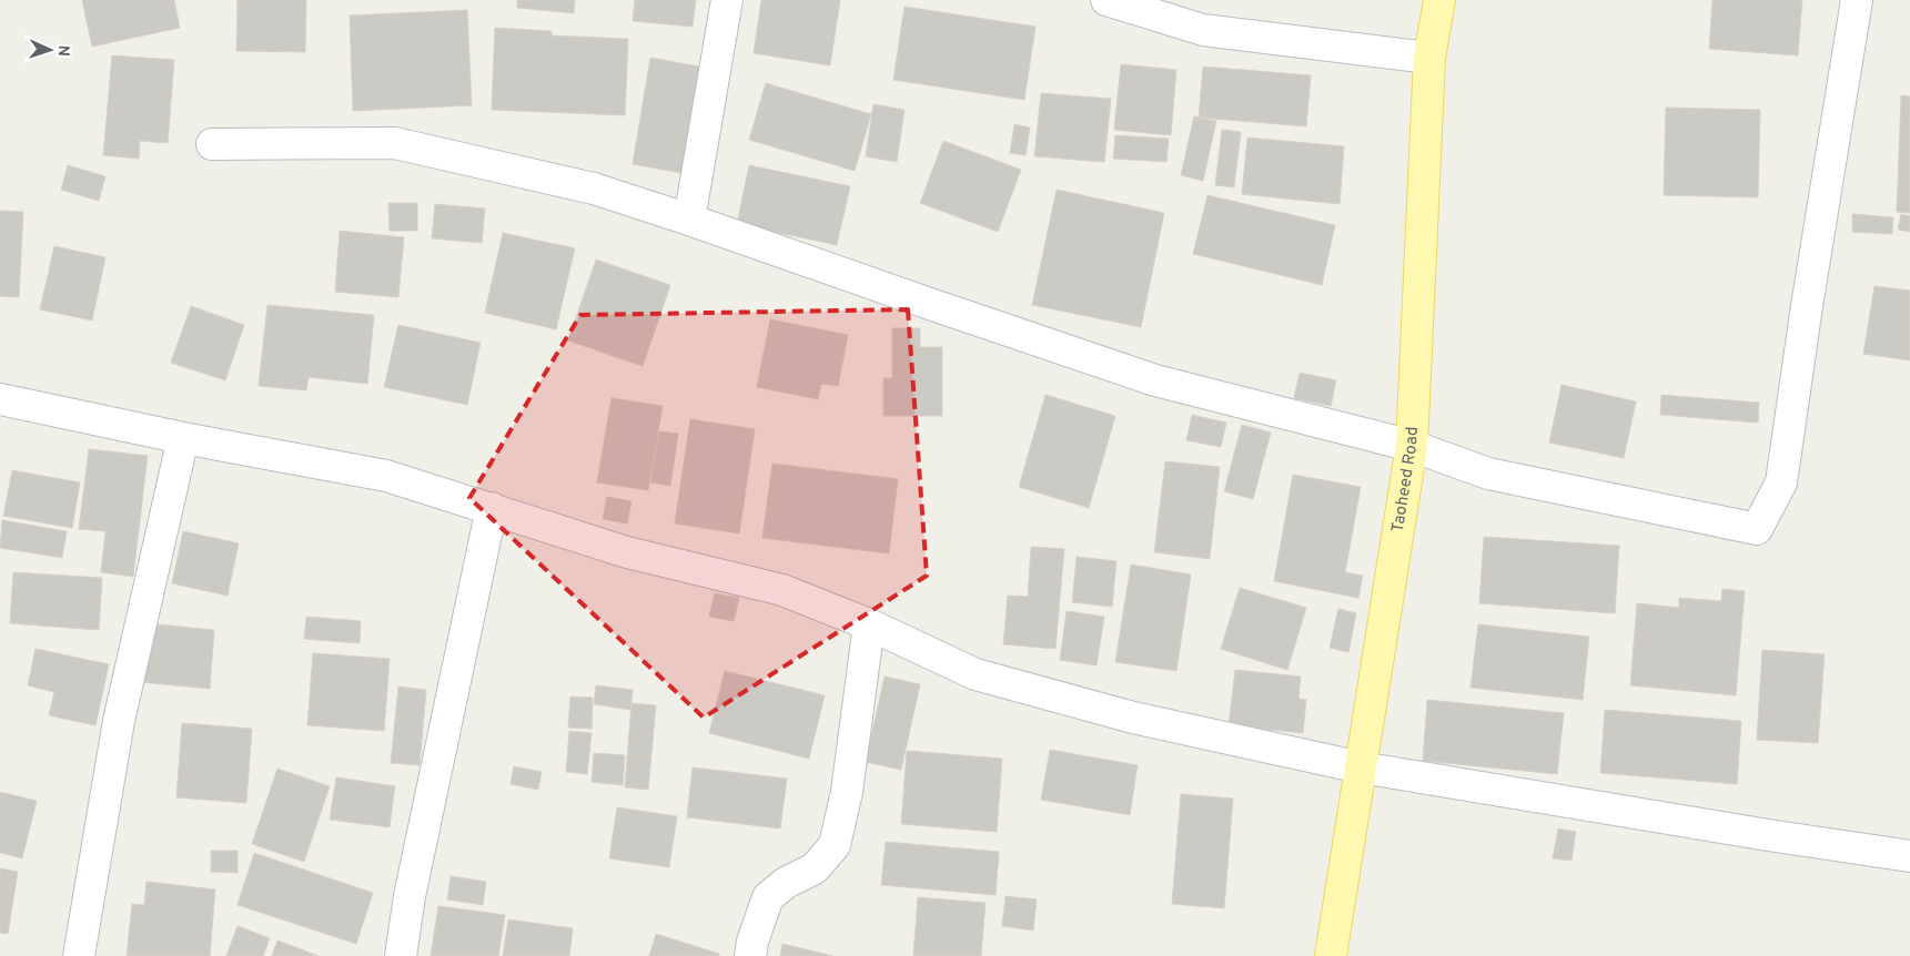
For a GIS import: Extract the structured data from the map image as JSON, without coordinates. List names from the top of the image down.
{
  "streets": {
    "main road": ["Taoheed Road"]
  },
  "north": "right"
}
